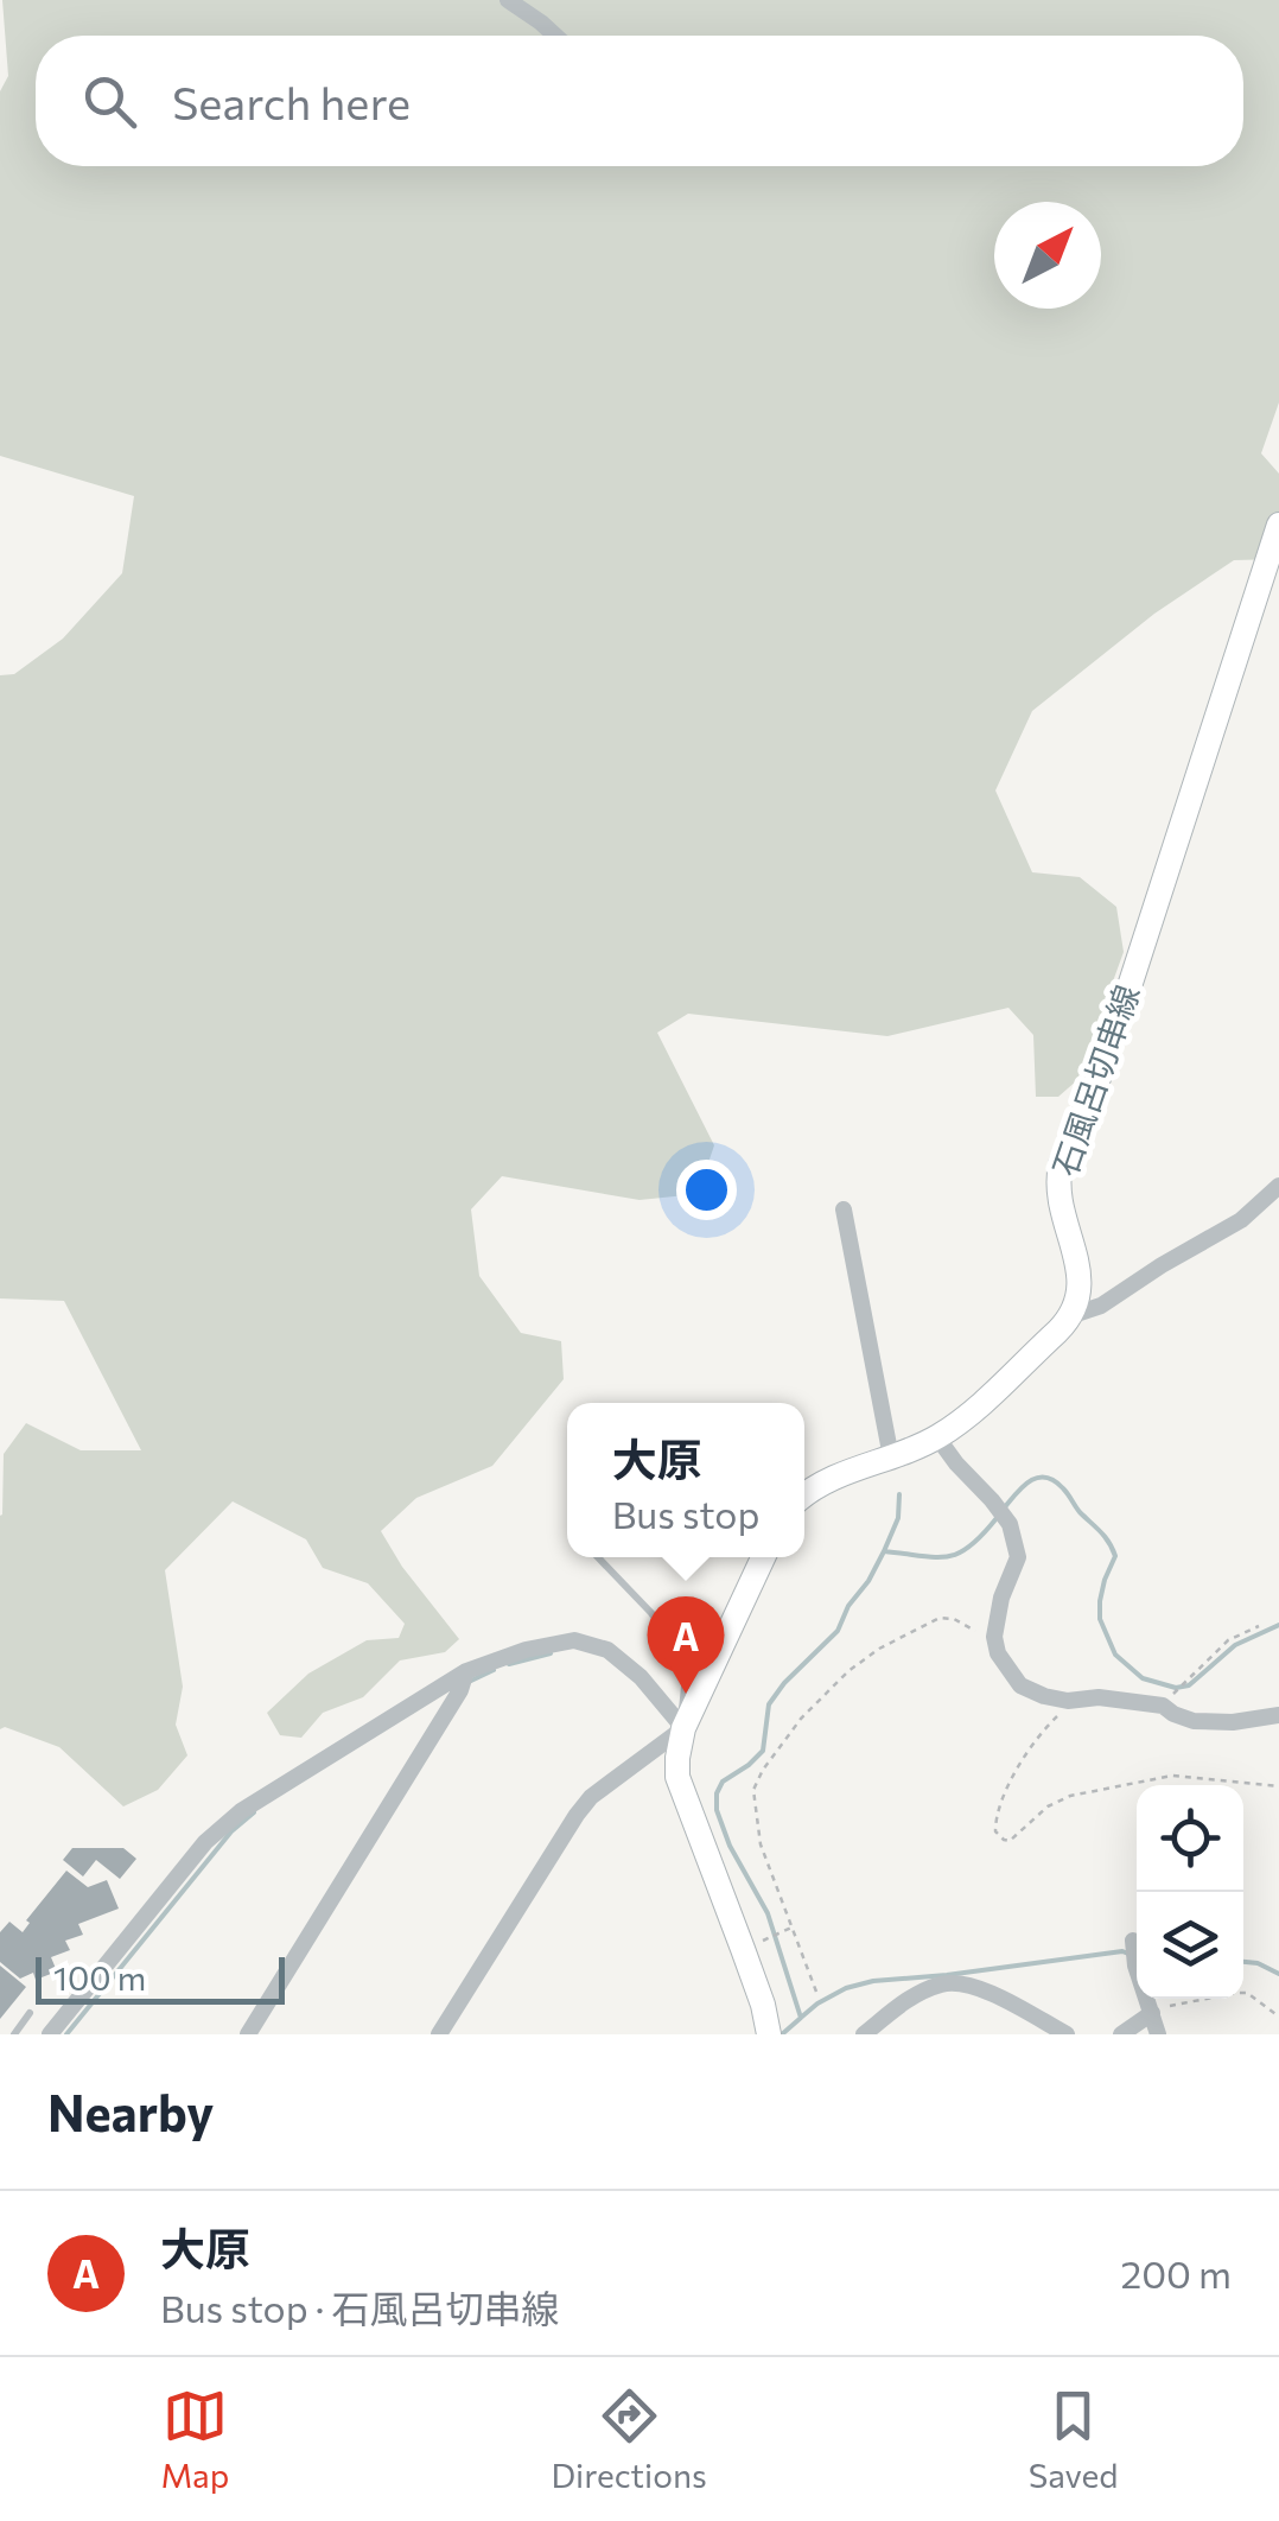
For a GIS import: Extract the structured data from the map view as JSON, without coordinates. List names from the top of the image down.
{
  "streets": {
    "main road": ["石風呂切串線"]
  },
  "scale_bar": "100 m",
  "north": "top right",
  "page": {
    "search": "Search here",
    "popup": ["大原", "Bus stop"],
    "pins": "A",
    "scale": "100 m",
    "heading": "Nearby",
    "list": [
      {
        "mark": "A",
        "name": "大原",
        "note": "Bus stop · 石風呂切串線",
        "value": "200 m"
      }
    ],
    "nav": ["Map", "Directions", "Saved"]
  }
}
